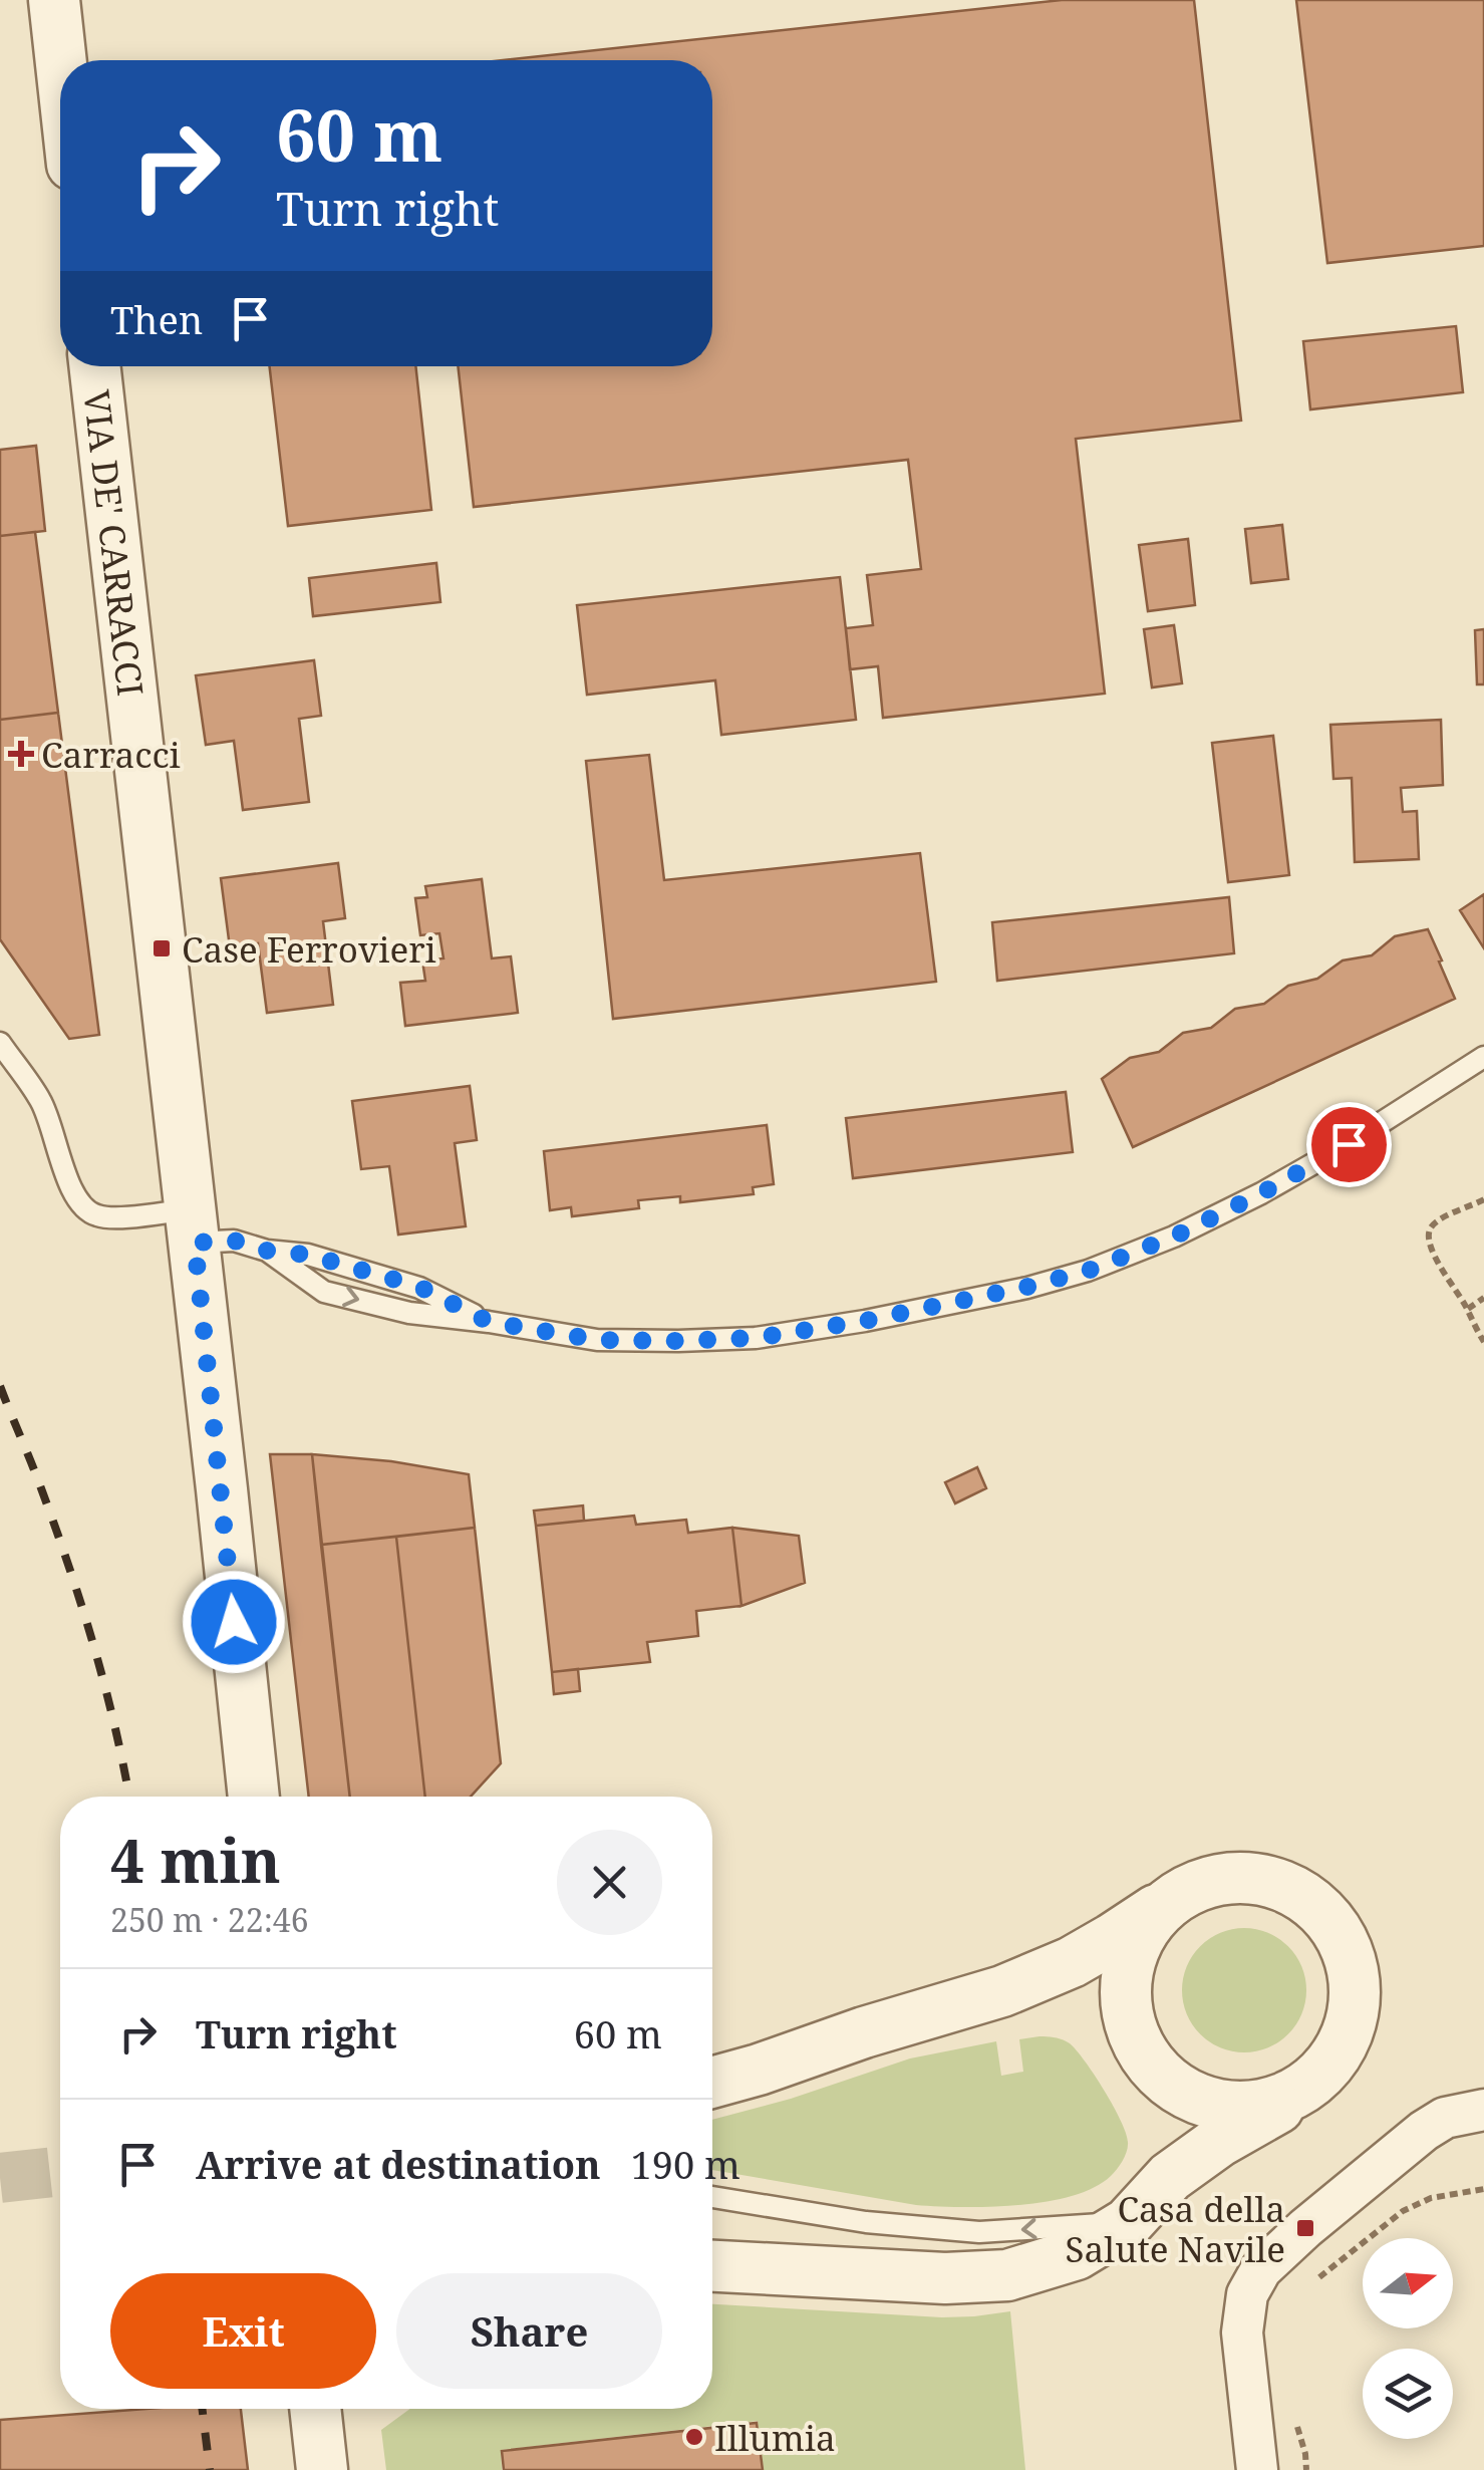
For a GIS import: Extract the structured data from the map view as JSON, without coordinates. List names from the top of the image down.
{
  "streets": {
    "street": ["VIA DE' CARRACCI"]
  },
  "places": {
    "health": ["Carracci"],
    "transit": ["Case Ferrovieri", "Casa della Salute Navile"],
    "other": ["Illumia"]
  },
  "north": "right",
  "page": {
    "turn": ["60 m", "Turn right"],
    "then": "Then",
    "heading": ["4 min", "250 m · 22:46"],
    "list": [
      {
        "name": "Turn right",
        "value": "60 m"
      },
      {
        "name": "Arrive at destination",
        "value": "190 m"
      }
    ],
    "buttons": ["Exit", "Share"]
  }
}
